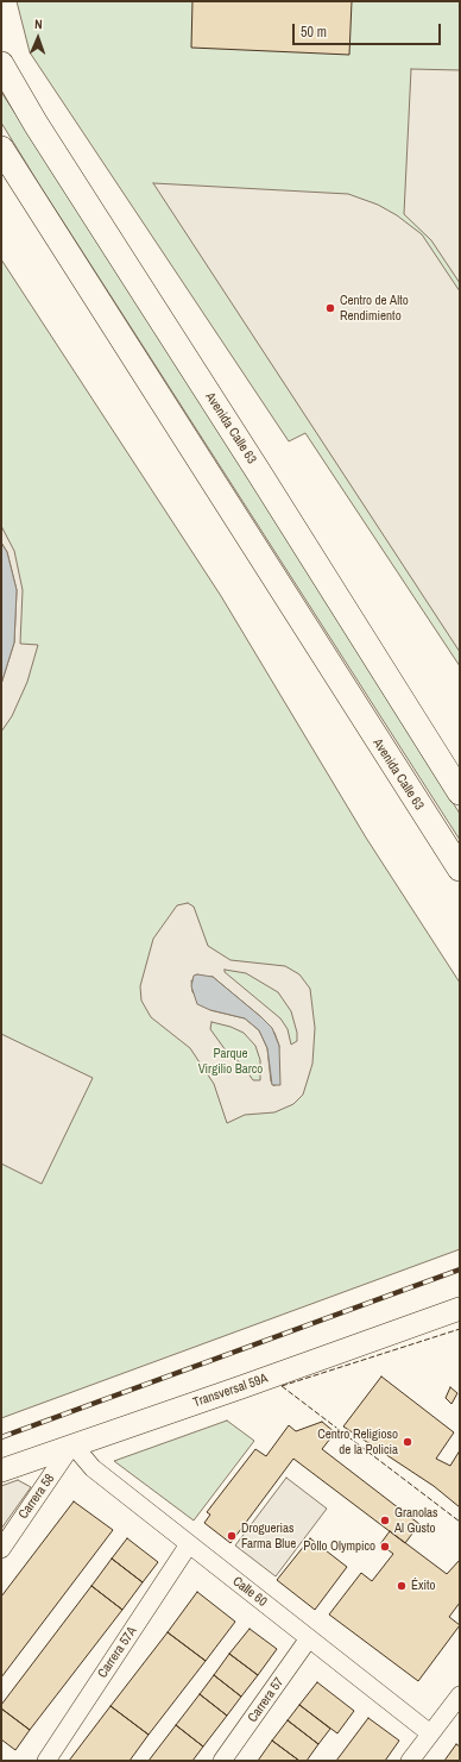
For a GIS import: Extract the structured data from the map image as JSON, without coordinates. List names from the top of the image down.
{
  "streets": {
    "main road": ["Avenida Calle 63"],
    "street": [
      "Transversal 59A",
      "Carrera 58",
      "Calle 60",
      "Carrera 57A",
      "Carrera 57"
    ]
  },
  "crossings": [
    ["Transversal 59A", "Carrera 58"],
    ["Transversal 59A", "Calle 60"],
    ["Carrera 58", "Calle 60"],
    ["Calle 60", "Carrera 57A"],
    ["Calle 60", "Carrera 57"]
  ],
  "parks": ["Parque Virgilio Barco"],
  "places": [
    "Centro de Alto Rendimiento",
    "Centro Religioso de la Policia",
    "Granolas Al Gusto",
    "Droguerias Farma Blue",
    "Pollo Olympico",
    "Éxito"
  ],
  "scale_bar": "50 m",
  "north": "top"
}
